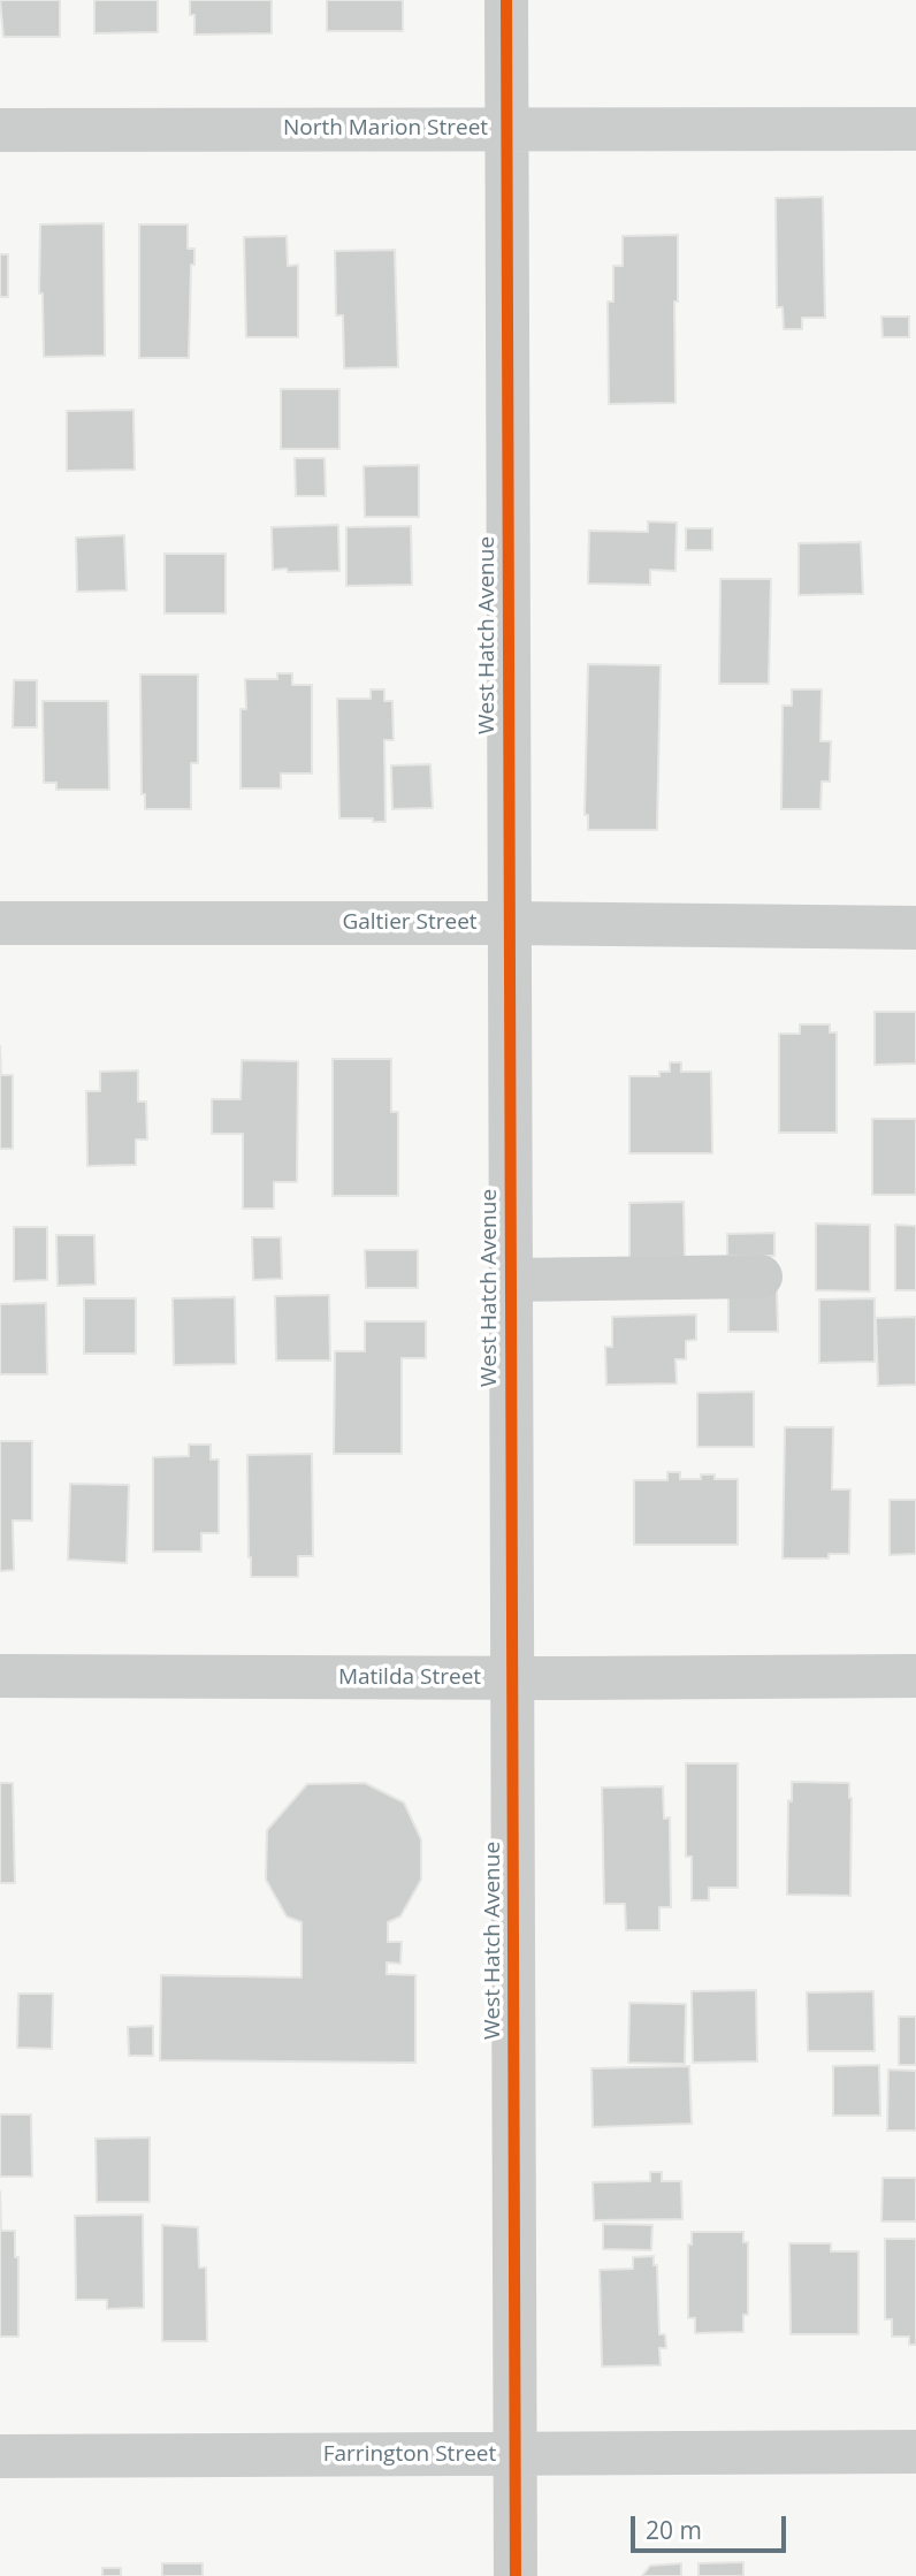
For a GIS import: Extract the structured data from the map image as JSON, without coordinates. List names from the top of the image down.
{
  "streets": {
    "street": [
      "North Marion Street",
      "West Hatch Avenue",
      "Galtier Street",
      "Matilda Street",
      "Farrington Street"
    ]
  },
  "crossings": [
    ["North Marion Street", "West Hatch Avenue"],
    ["West Hatch Avenue", "Galtier Street"],
    ["West Hatch Avenue", "Matilda Street"],
    ["West Hatch Avenue", "Farrington Street"]
  ],
  "scale_bar": "20 m"
}
